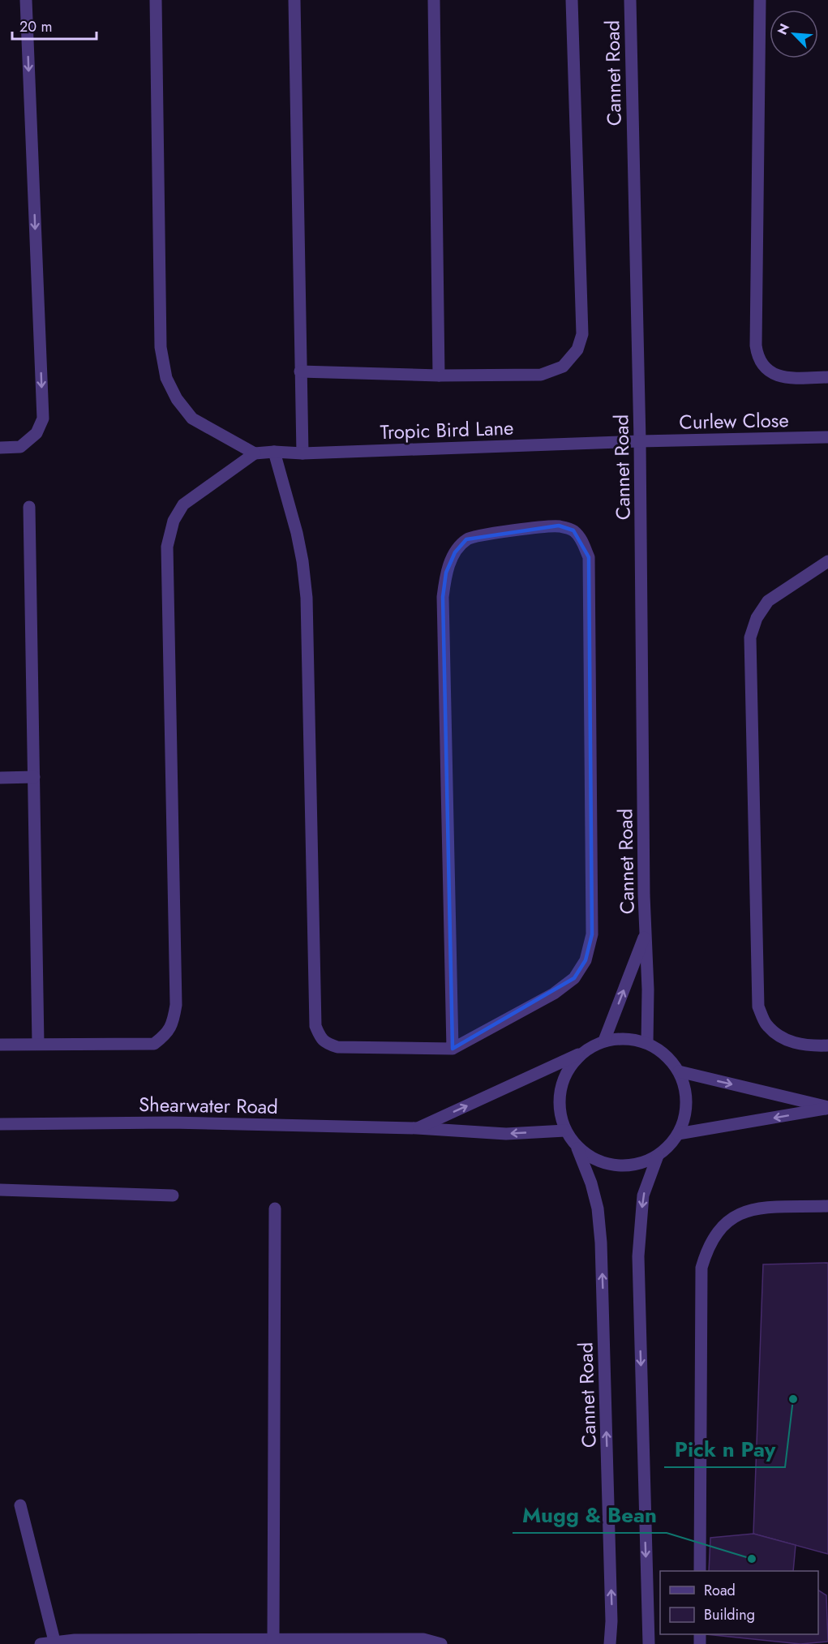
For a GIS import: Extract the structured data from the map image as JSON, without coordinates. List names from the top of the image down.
{
  "streets": {
    "street": [
      "Cannet Road",
      "Curlew Close",
      "Tropic Bird Lane",
      "Shearwater Road"
    ]
  },
  "crossings": [
    ["Cannet Road", "Curlew Close"],
    ["Cannet Road", "Tropic Bird Lane"],
    ["Cannet Road", "Shearwater Road"],
    ["Curlew Close", "Tropic Bird Lane"]
  ],
  "places": ["Pick n Pay", "Mugg & Bean"],
  "legend": ["Road", "Building"],
  "scale_bar": "20 m",
  "north": "top left"
}
